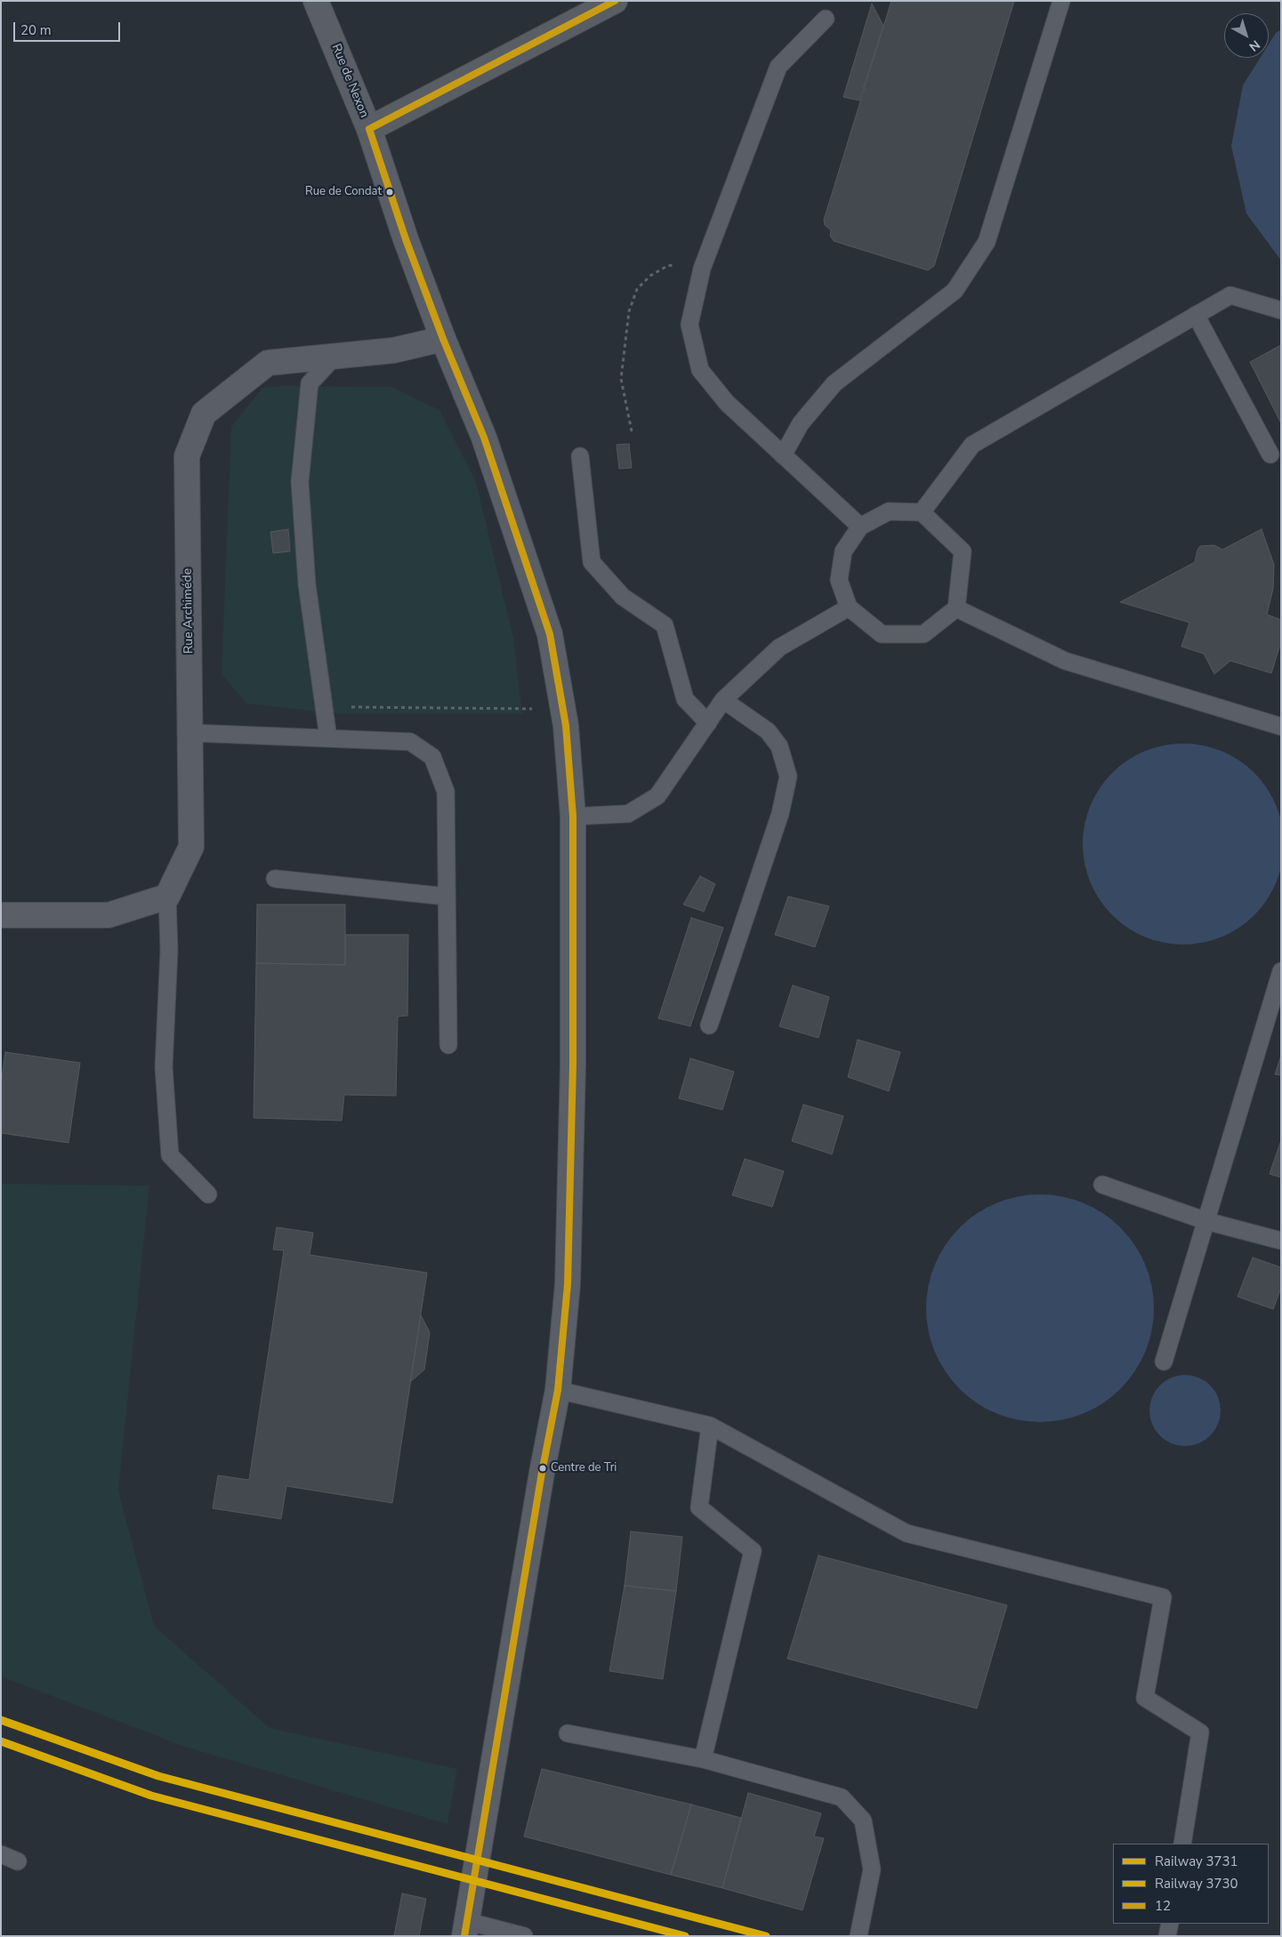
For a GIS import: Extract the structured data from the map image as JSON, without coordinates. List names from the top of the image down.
{
  "streets": {
    "street": ["Rue de Nexon", "Rue Archiméde"]
  },
  "crossings": [
    ["Rue de Nexon", "Rue Archiméde"]
  ],
  "places": ["Rue de Condat", "Centre de Tri"],
  "lines": ["transit line 12", "rail line 3730", "rail line 3731"],
  "legend": ["Railway 3731", "Railway 3730", "12"],
  "scale_bar": "20 m",
  "north": "bottom right"
}
